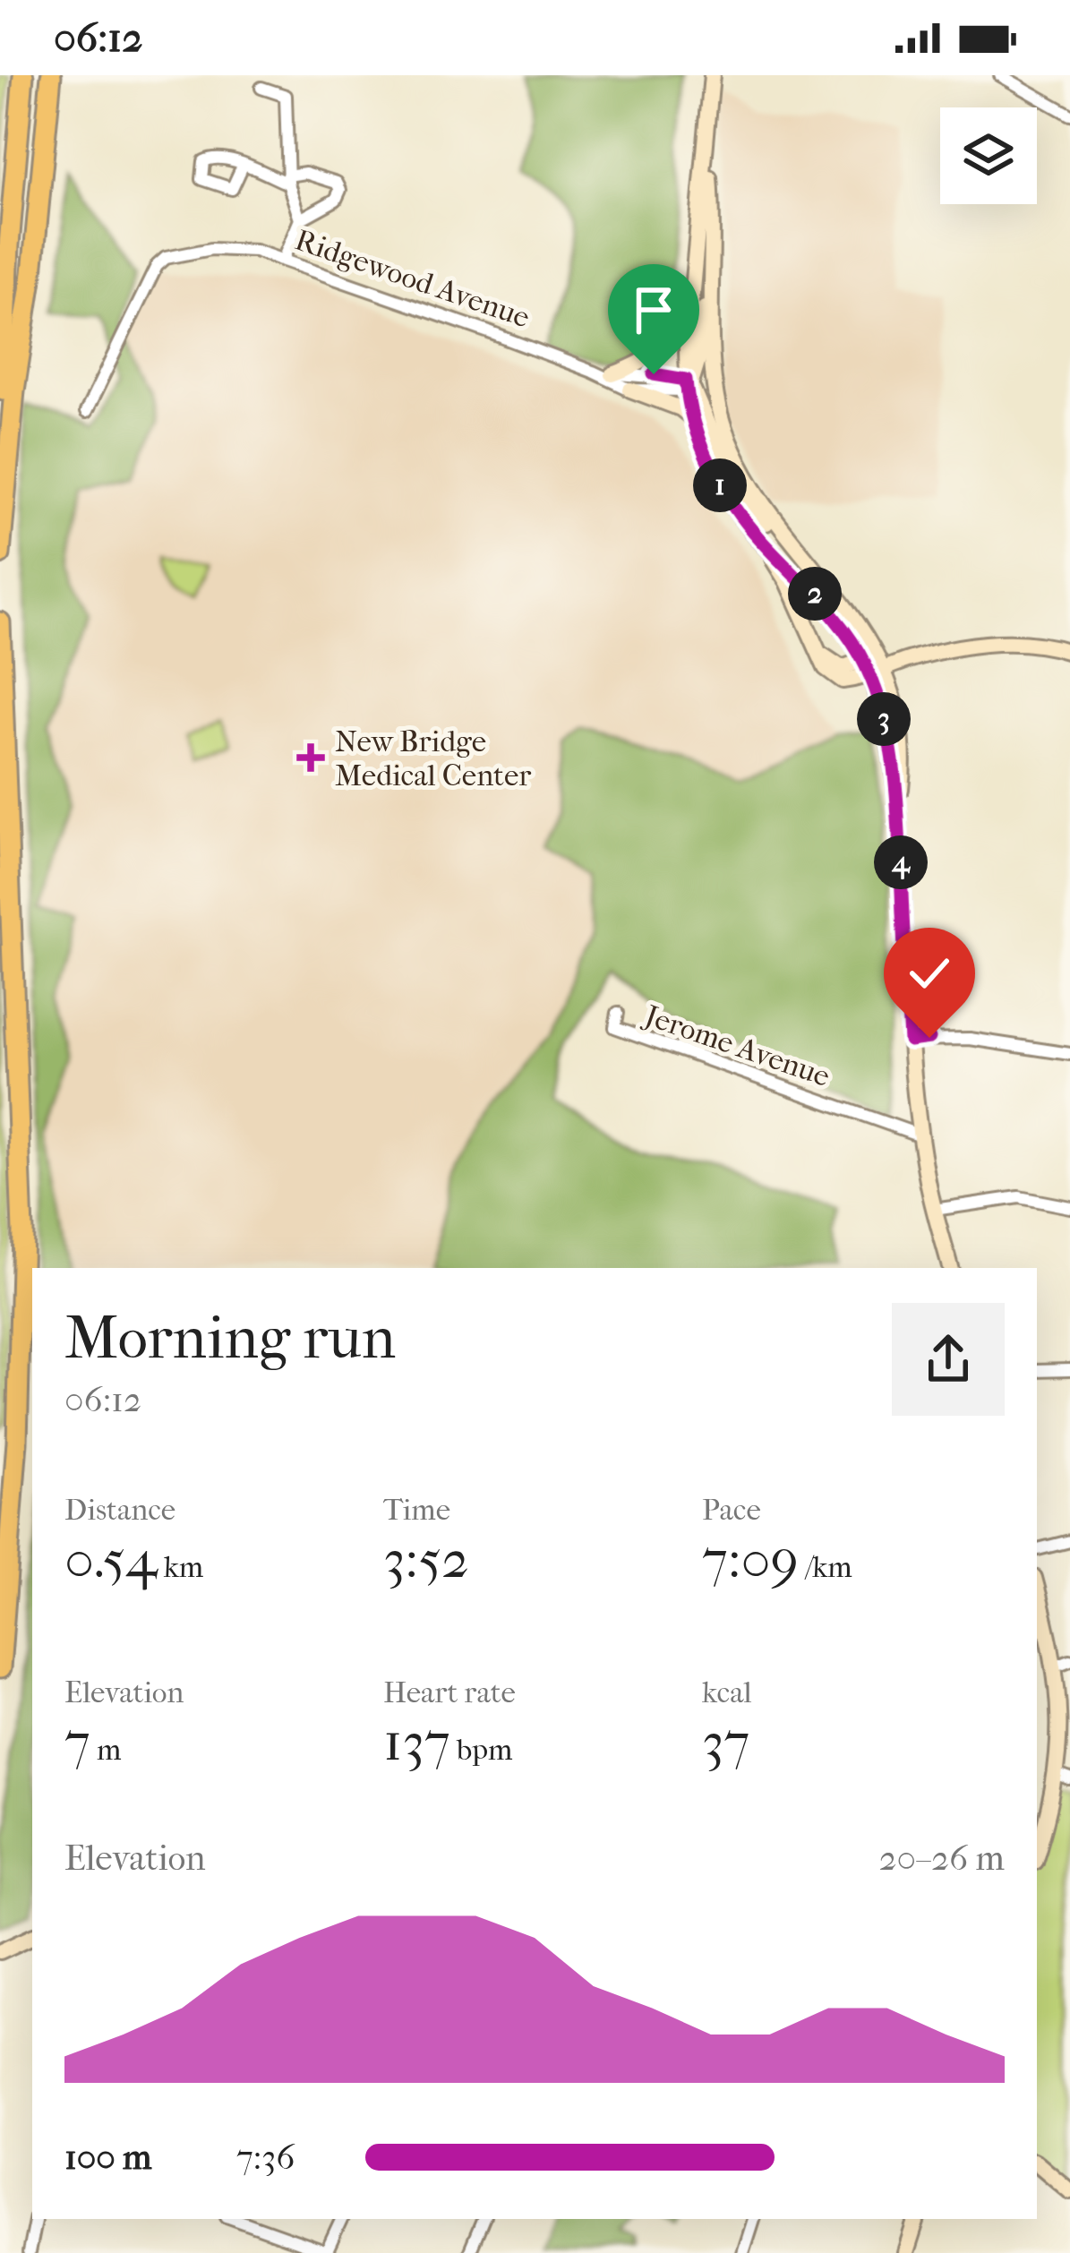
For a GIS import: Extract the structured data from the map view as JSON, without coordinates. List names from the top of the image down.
{
  "streets": {
    "street": ["Ridgewood Avenue", "Jerome Avenue"]
  },
  "places": {
    "health": ["New Bridge Medical Center"]
  },
  "page": {
    "status": "06:12",
    "pins": [
      "1",
      "2",
      "3",
      "4"
    ],
    "heading": ["Morning run", "06:12"],
    "stats": [
      ["Distance", "0.54 km"],
      ["Time", "3:52"],
      ["Pace", "7:09 /km"],
      ["Elevation", "7 m"],
      ["Heart rate", "137 bpm"],
      ["kcal", "37"]
    ],
    "chart": ["Elevation", "20–26 m"],
    "list": [
      {
        "name": "100 m",
        "note": "7:36"
      }
    ]
  }
}
